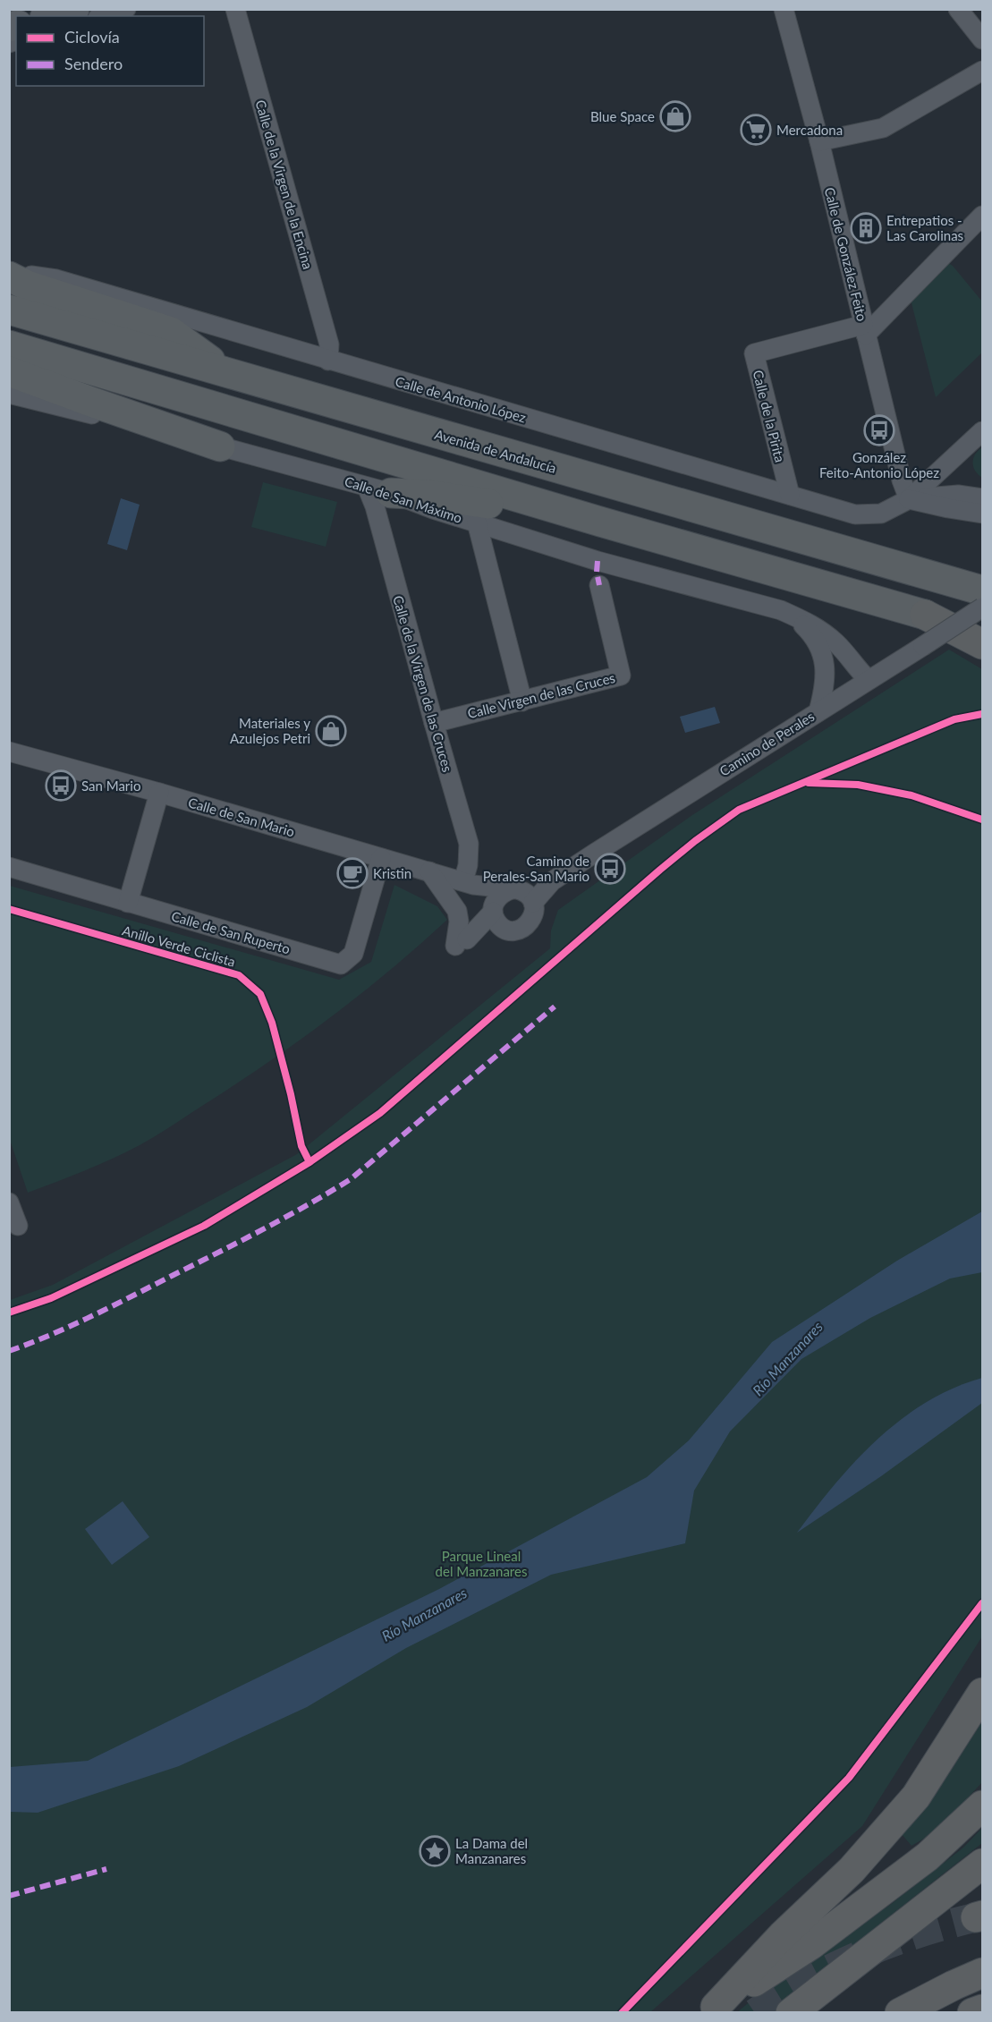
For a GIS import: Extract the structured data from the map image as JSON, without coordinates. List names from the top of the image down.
{
  "streets": {
    "highway": ["Avenida de Andalucía"],
    "street": [
      "Calle de la Virgen de la Encina",
      "Calle de González Feito",
      "Calle de Antonio López",
      "Calle de la Pirita",
      "Calle de San Máximo",
      "Calle de la Virgen de las Cruces",
      "Calle Virgen de las Cruces",
      "Camino de Perales",
      "Calle de San Mario",
      "Calle de San Ruperto"
    ],
    "cycle path": ["Anillo Verde Ciclista"]
  },
  "crossings": [
    ["Calle de la Virgen de la Encina", "Calle de Antonio López"],
    ["Calle de González Feito", "Calle de Antonio López"],
    ["Calle de González Feito", "Calle de la Pirita"],
    ["Calle de Antonio López", "Calle de la Pirita"],
    ["Calle de San Máximo", "Calle de la Virgen de las Cruces"],
    ["Calle de San Máximo", "Camino de Perales"],
    ["Calle de la Virgen de las Cruces", "Calle Virgen de las Cruces"],
    ["Calle de la Virgen de las Cruces", "Calle de San Mario"],
    ["Camino de Perales", "Calle de San Mario"],
    ["Calle de San Mario", "Calle de San Ruperto"]
  ],
  "water": ["Río Manzanares"],
  "parks": ["Parque Lineal del Manzanares"],
  "places": {
    "shop": ["Blue Space", "Materiales y Azulejos Petri"],
    "supermarket": ["Mercadona"],
    "building": ["Entrepatios - Las Carolinas"],
    "bus stop": ["González Feito-Antonio López", "San Mario", "Camino de Perales-San Mario"],
    "cafe": ["Kristin"],
    "place": ["La Dama del Manzanares"]
  },
  "legend": ["Ciclovía", "Sendero"]
}
